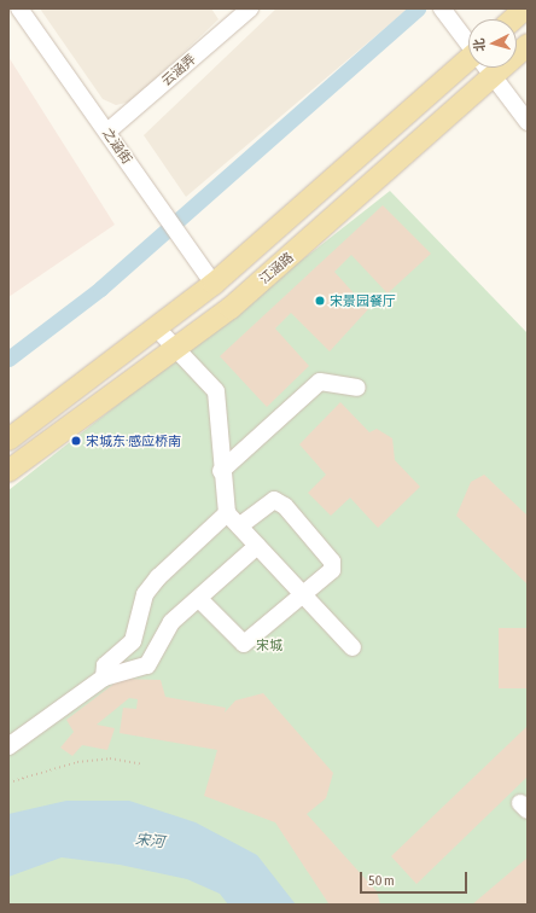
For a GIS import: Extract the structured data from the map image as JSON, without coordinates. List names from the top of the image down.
{
  "streets": {
    "main road": ["江涵路"],
    "street": ["云涵弄", "之涵街"]
  },
  "crossings": [
    ["云涵弄", "之涵街"]
  ],
  "water": ["宋河"],
  "parks": ["宋城"],
  "places": ["宋景园餐厅", "宋城东·感应桥南"],
  "scale_bar": "50 m",
  "north": "left"
}
